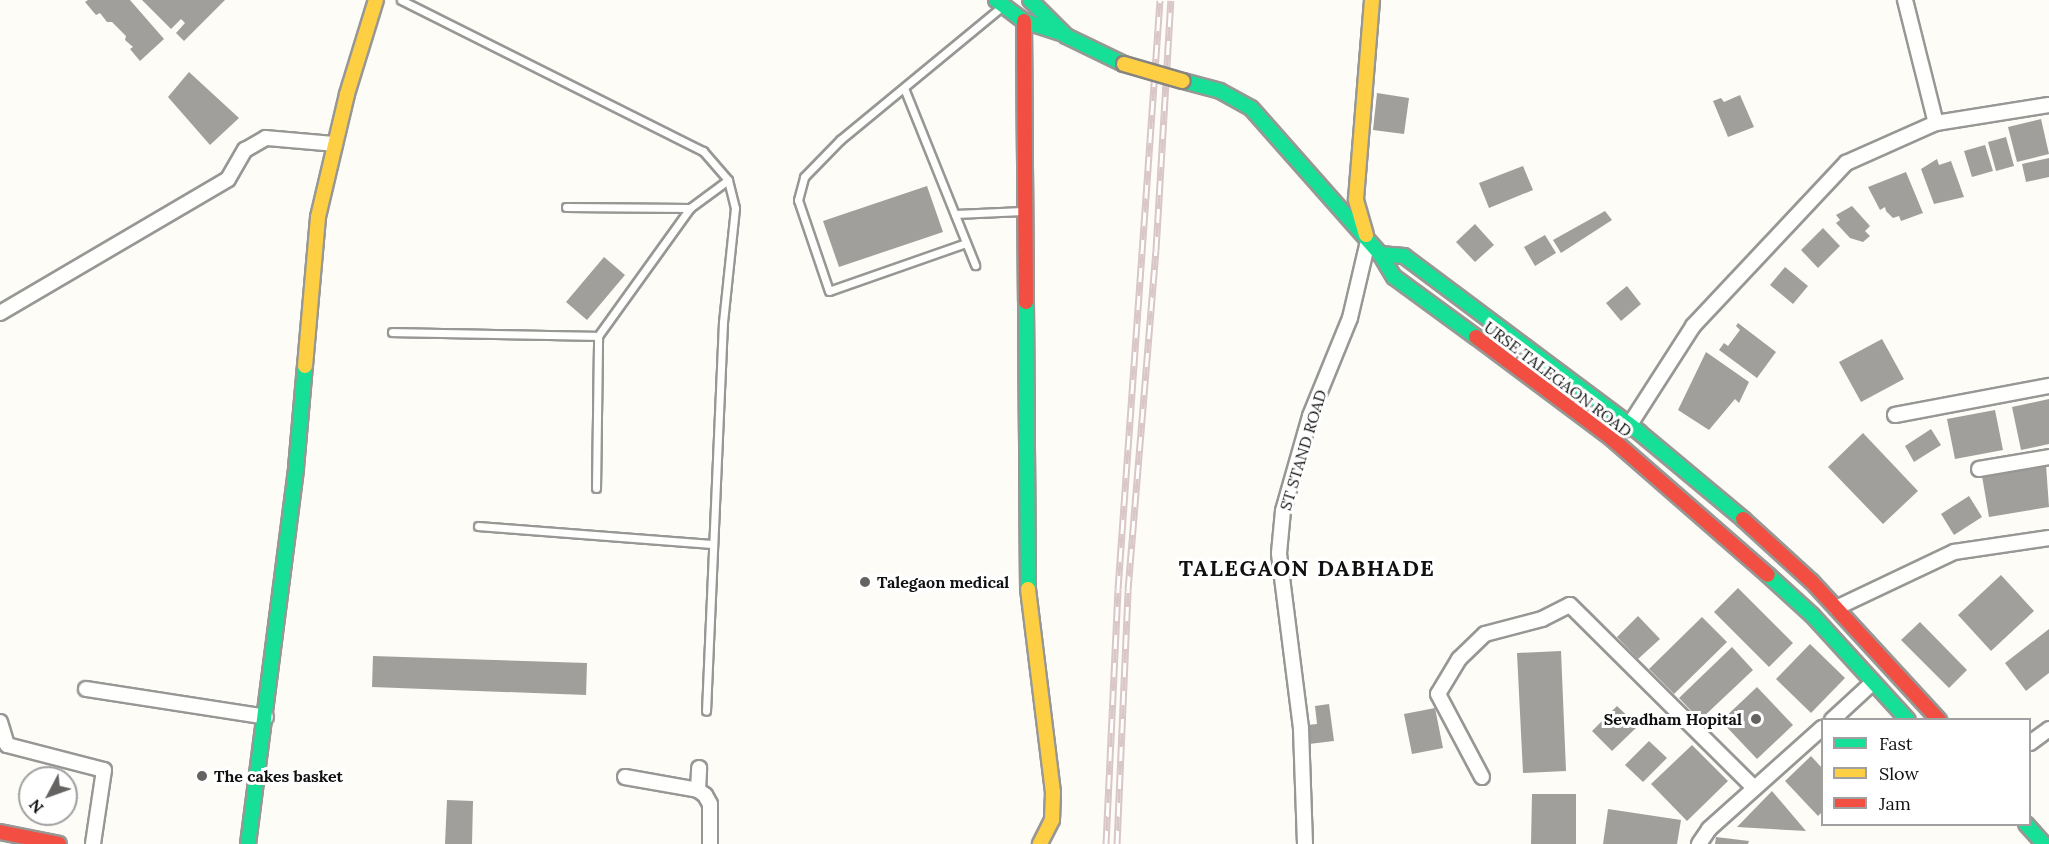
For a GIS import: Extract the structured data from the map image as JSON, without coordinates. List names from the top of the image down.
{
  "streets": {
    "main road": ["URSE TALEGAON ROAD"],
    "street": ["ST STAND ROAD"]
  },
  "crossings": [
    ["URSE TALEGAON ROAD", "ST STAND ROAD"]
  ],
  "districts": ["TALEGAON DABHADE"],
  "places": ["Talegaon medical", "Sevadham Hopital", "The cakes basket"],
  "legend": ["Fast", "Slow", "Jam"],
  "north": "bottom left"
}
